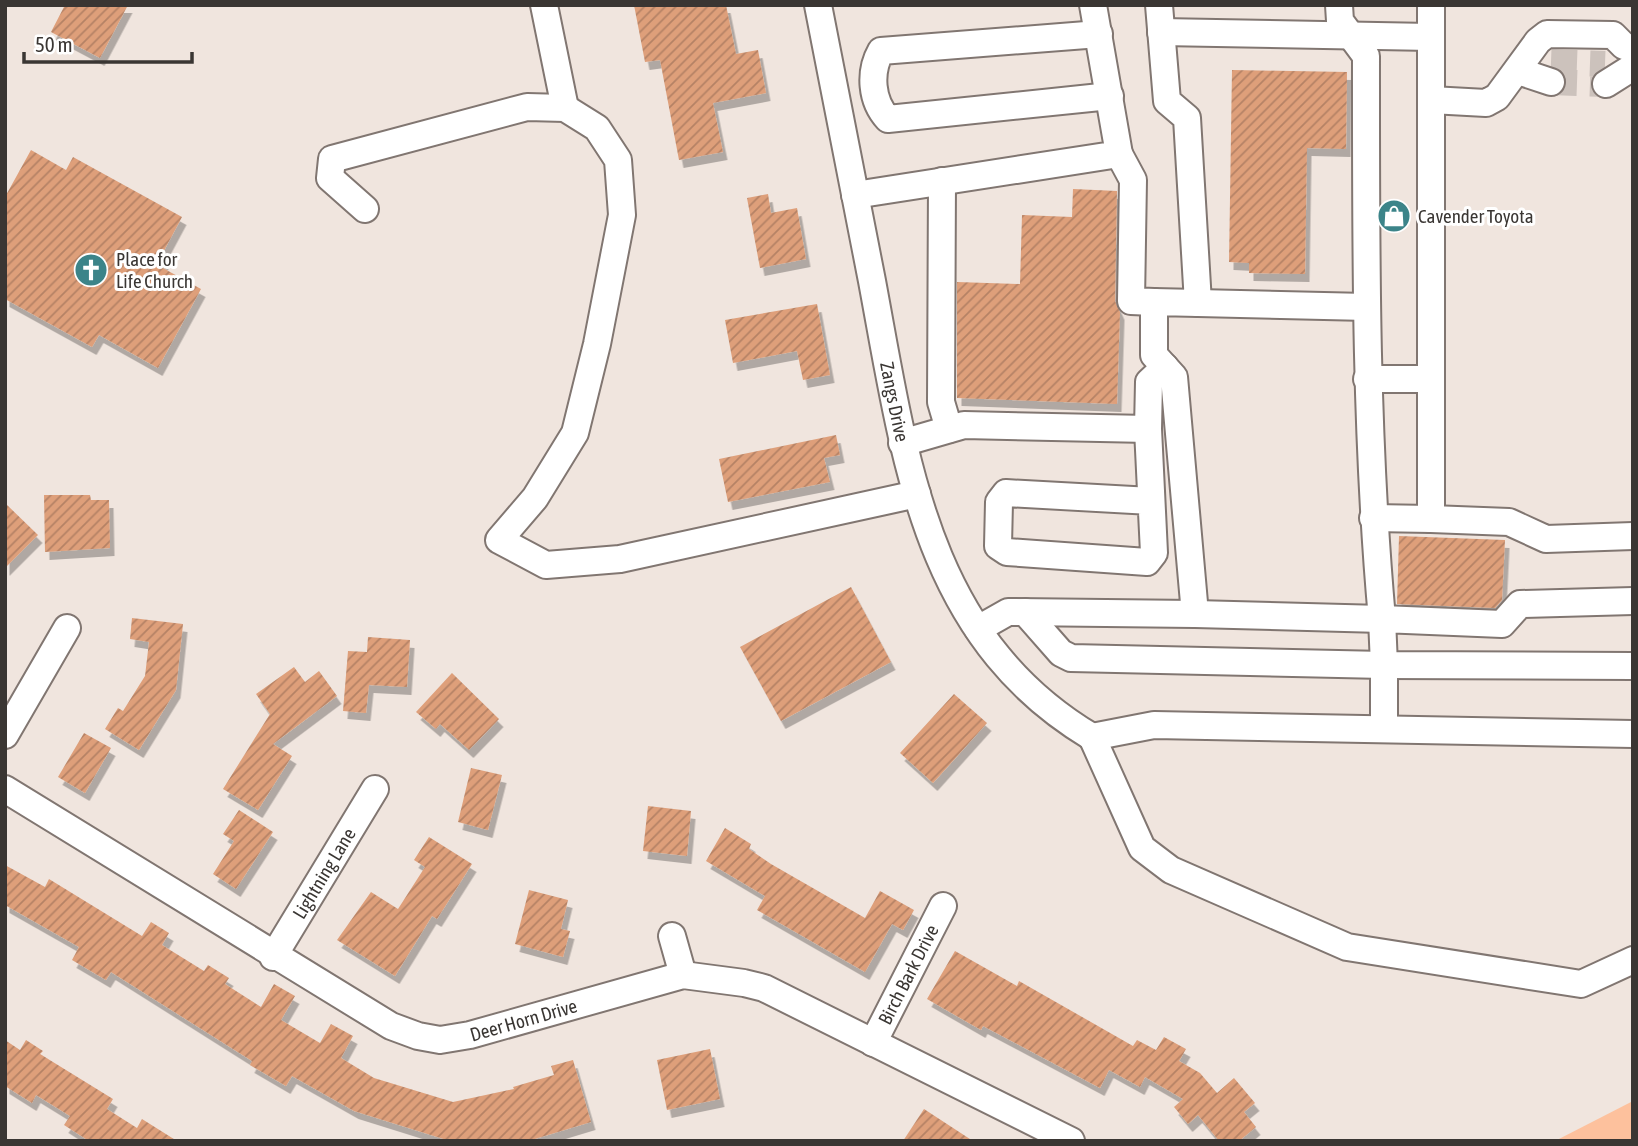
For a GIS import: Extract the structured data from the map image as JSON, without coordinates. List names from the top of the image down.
{
  "streets": {
    "street": [
      "Zangs Drive",
      "Lightning Lane",
      "Birch Bark Drive",
      "Deer Horn Drive"
    ]
  },
  "crossings": [
    ["Lightning Lane", "Deer Horn Drive"],
    ["Birch Bark Drive", "Deer Horn Drive"]
  ],
  "places": {
    "shop": ["Cavender Toyota"],
    "church": ["Place for Life Church"]
  },
  "scale_bar": "50 m"
}
